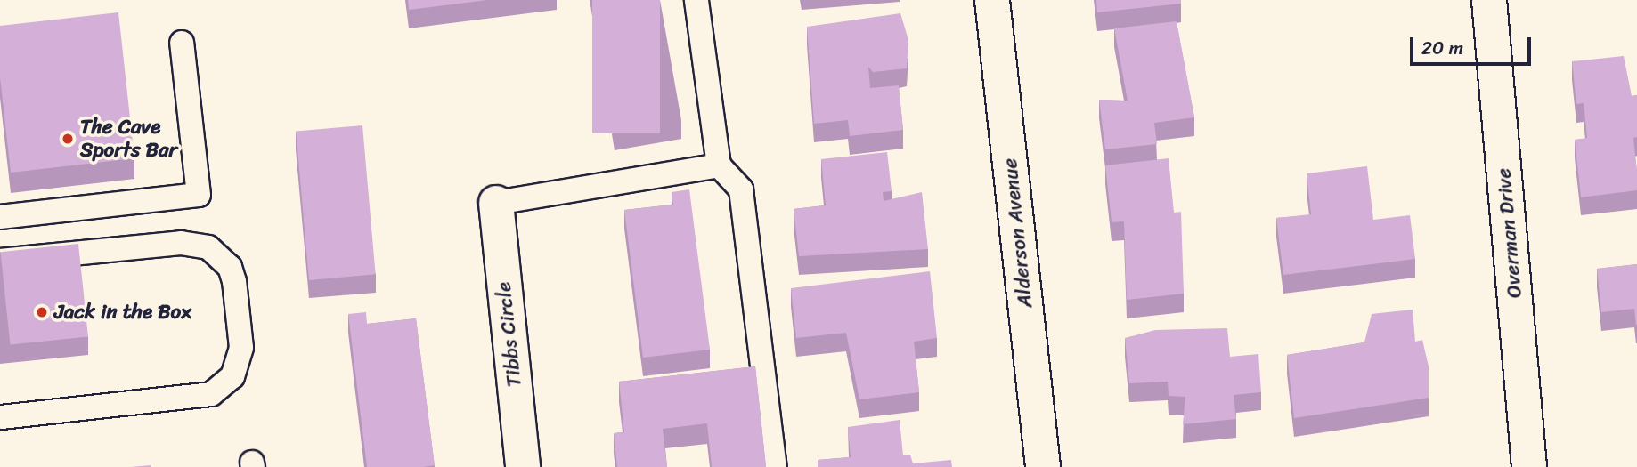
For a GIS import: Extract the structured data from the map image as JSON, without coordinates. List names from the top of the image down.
{
  "streets": {
    "street": ["Alderson Avenue", "Overman Drive", "Tibbs Circle"]
  },
  "places": ["The Cave Sports Bar", "Jack in the Box"],
  "scale_bar": "20 m"
}
